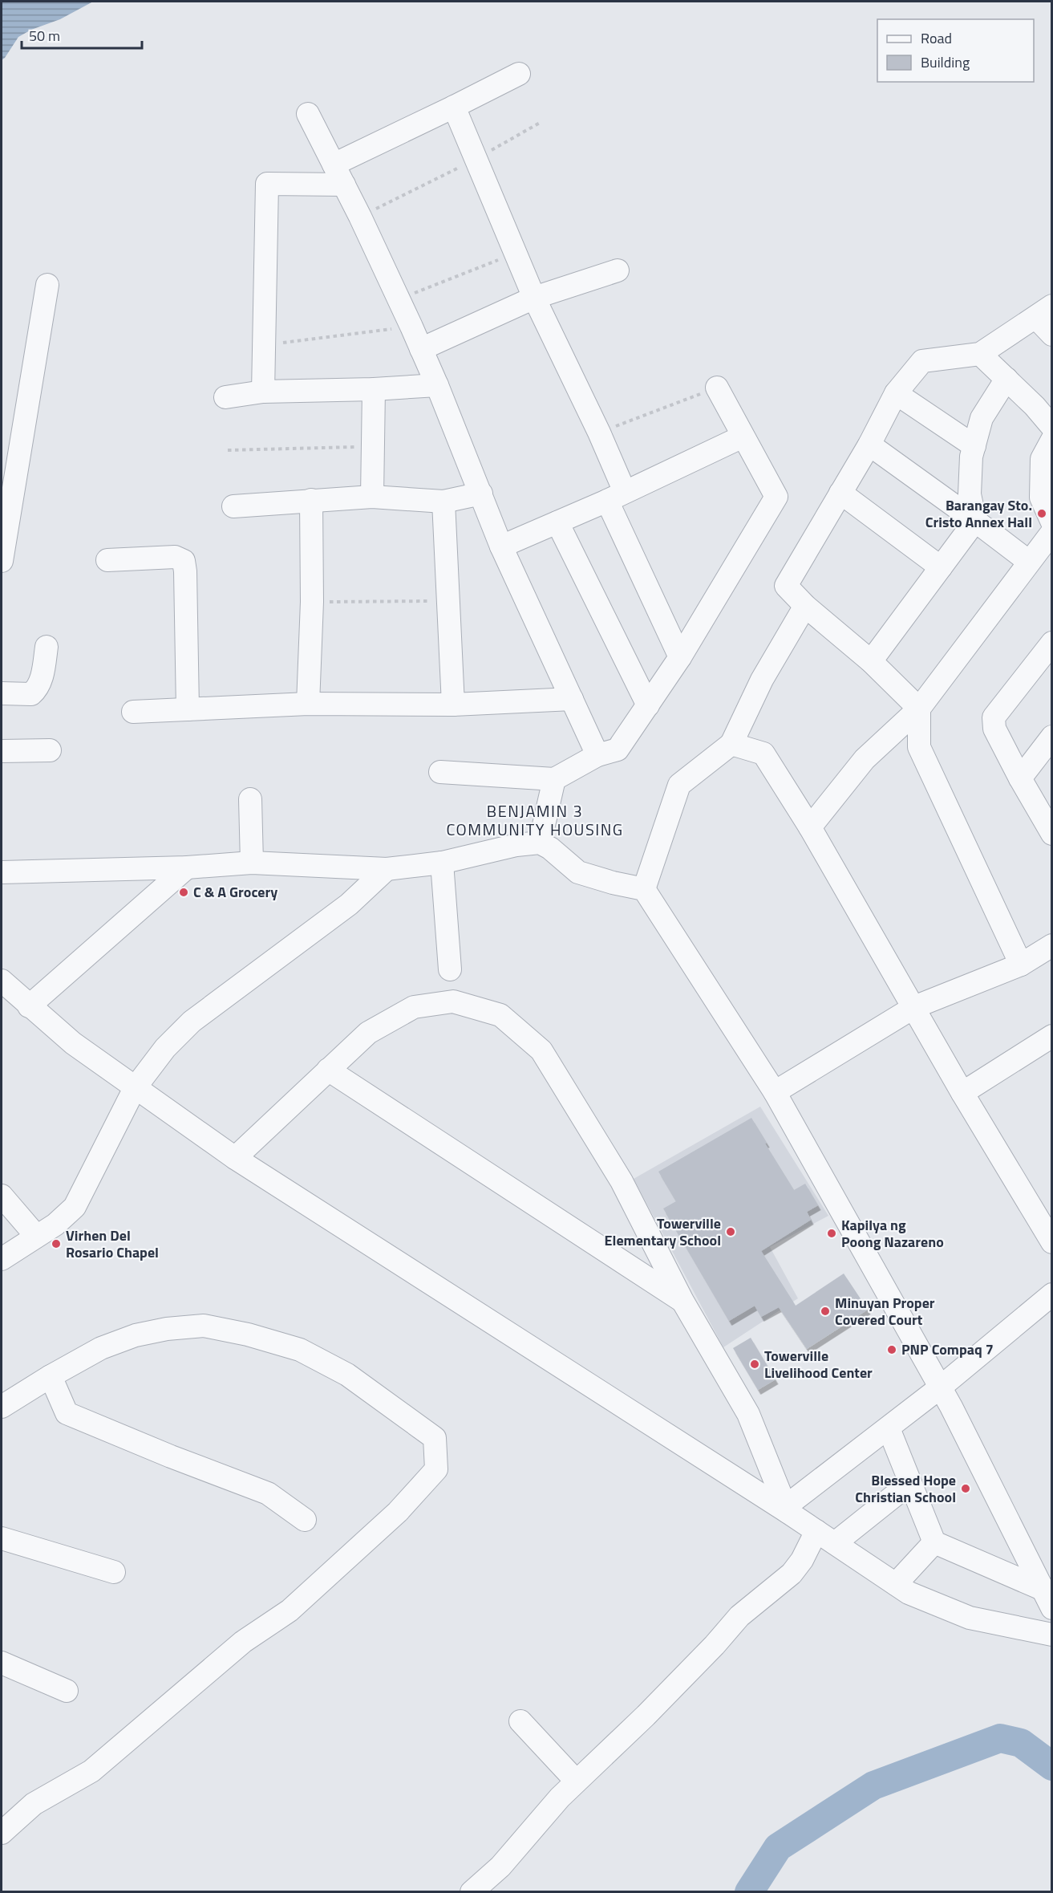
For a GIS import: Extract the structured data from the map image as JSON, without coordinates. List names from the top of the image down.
{
  "districts": ["BENJAMIN 3 COMMUNITY HOUSING"],
  "places": [
    "Barangay Sto. Cristo Annex Hall",
    "C & A Grocery",
    "Towerville Elementary School",
    "Kapilya ng Poong Nazareno",
    "Virhen Del Rosario Chapel",
    "Minuyan Proper Covered Court",
    "PNP Compaq 7",
    "Towerville Livelihood Center",
    "Blessed Hope Christian School"
  ],
  "legend": ["Road", "Building"],
  "scale_bar": "50 m"
}
